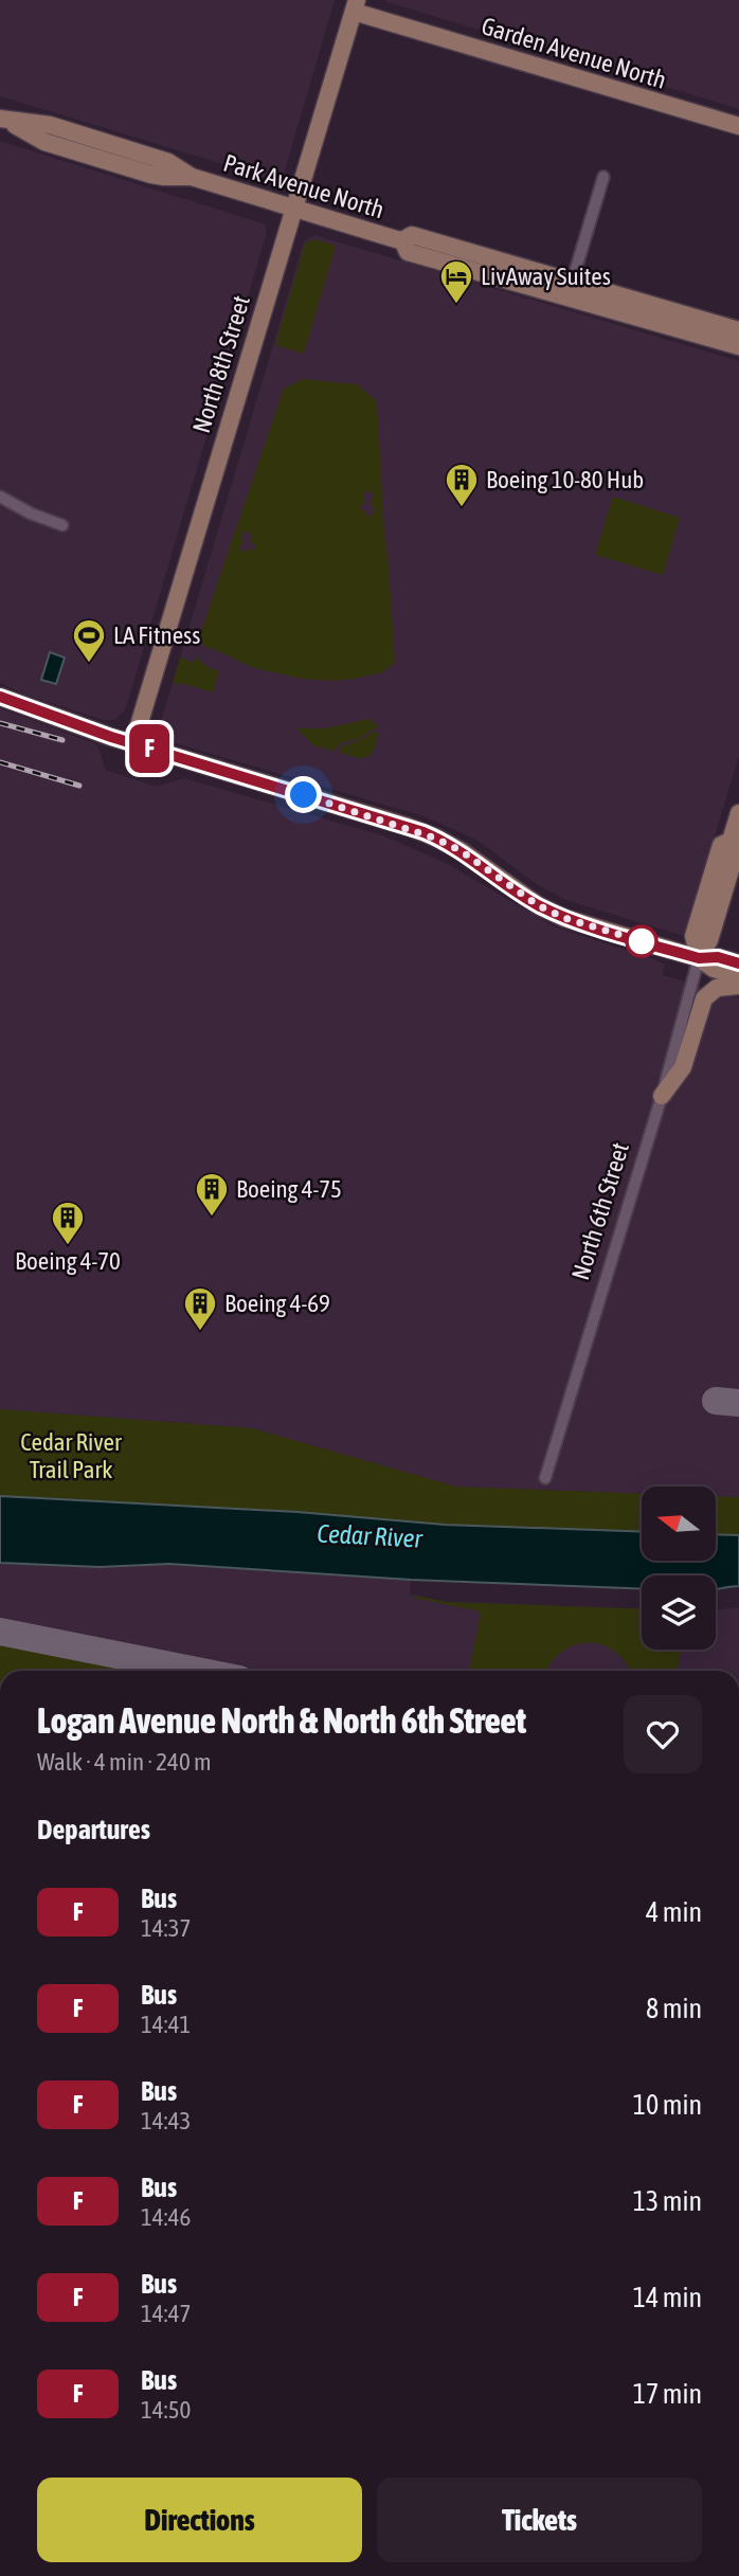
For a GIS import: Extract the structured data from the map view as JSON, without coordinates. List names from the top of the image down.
{
  "streets": {
    "street": [
      "Garden Avenue North",
      "Park Avenue North",
      "North 8th Street",
      "North 6th Street"
    ]
  },
  "crossings": [
    ["Garden Avenue North", "North 8th Street"],
    ["Park Avenue North", "North 8th Street"]
  ],
  "water": ["Cedar River"],
  "parks": ["Cedar River Trail Park"],
  "places": {
    "hotel": ["LivAway Suites"],
    "building": [
      "Boeing 10-80 Hub",
      "Boeing 4-75",
      "Boeing 4-70",
      "Boeing 4-69"
    ],
    "sports": ["LA Fitness"]
  },
  "lines": ["bus line F"],
  "north": "left",
  "page": {
    "on_map": "F",
    "heading": [
      ["Logan Avenue North & North 6th Street", "Walk · 4 min · 240 m"],
      "Departures"
    ],
    "list": [
      {
        "mark": "F",
        "name": "Bus",
        "note": "14:37",
        "value": "4 min"
      },
      {
        "mark": "F",
        "name": "Bus",
        "note": "14:41",
        "value": "8 min"
      },
      {
        "mark": "F",
        "name": "Bus",
        "note": "14:43",
        "value": "10 min"
      },
      {
        "mark": "F",
        "name": "Bus",
        "note": "14:46",
        "value": "13 min"
      },
      {
        "mark": "F",
        "name": "Bus",
        "note": "14:47",
        "value": "14 min"
      },
      {
        "mark": "F",
        "name": "Bus",
        "note": "14:50",
        "value": "17 min"
      }
    ],
    "buttons": ["Directions", "Tickets"]
  }
}
